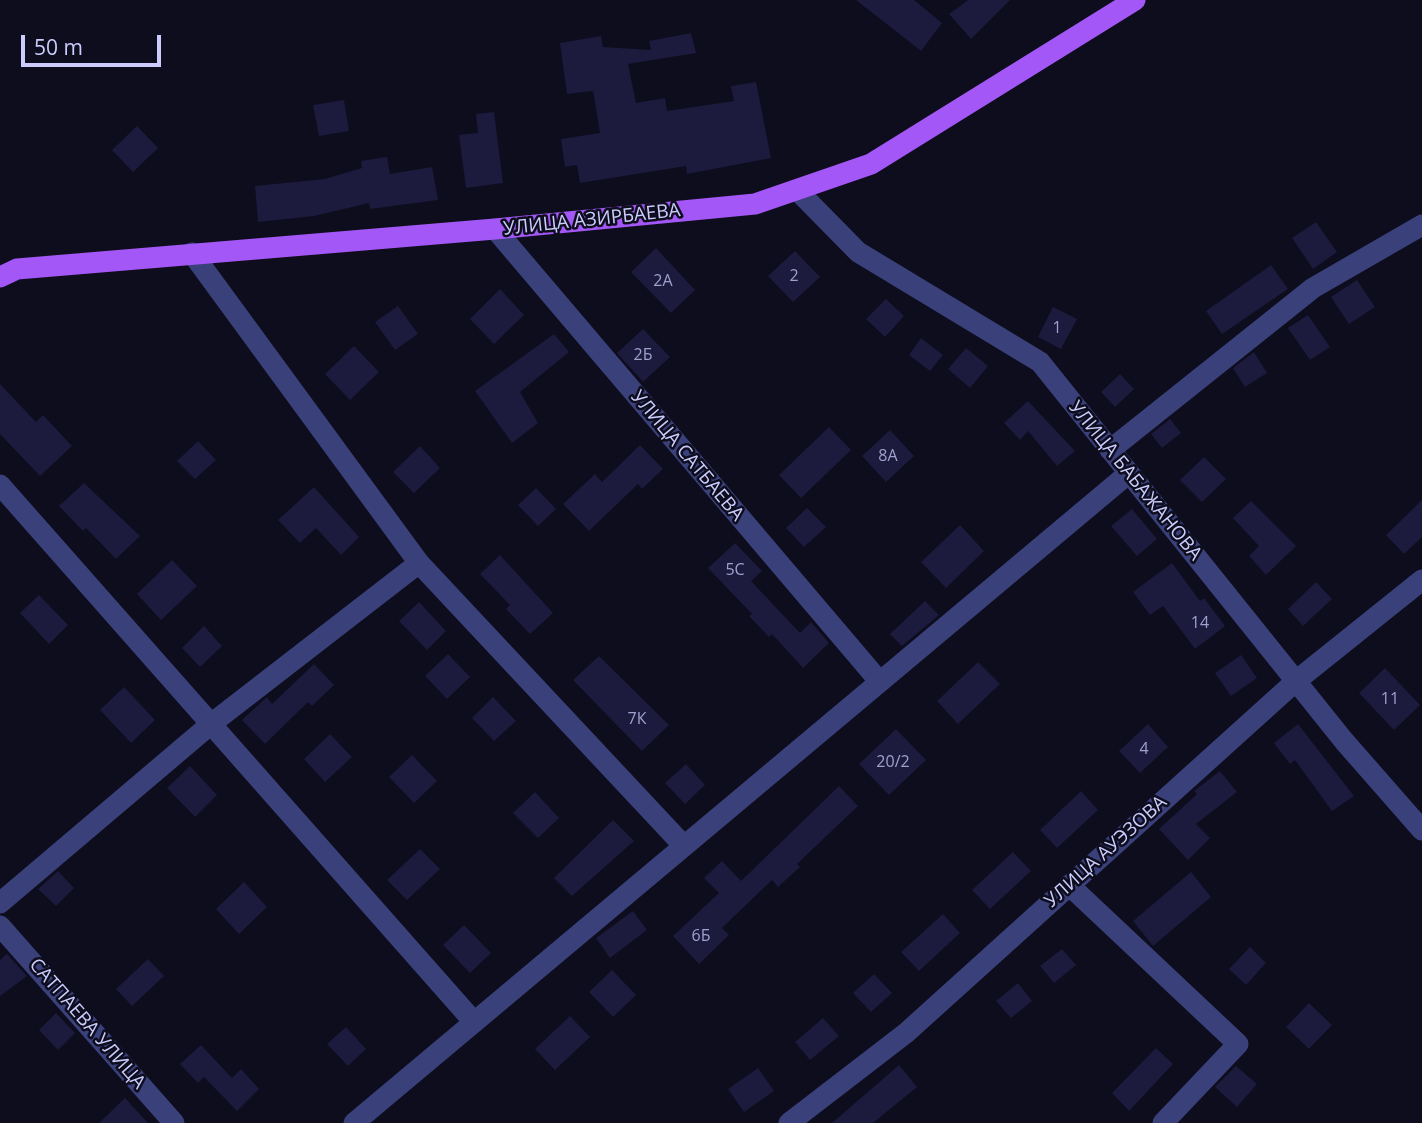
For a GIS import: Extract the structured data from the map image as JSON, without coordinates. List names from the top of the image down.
{
  "streets": {
    "main road": ["УЛИЦА АЗИРБАЕВА"],
    "street": [
      "УЛИЦА САТБАЕВА",
      "УЛИЦА БАБАЖАНОВА",
      "УЛИЦА АУЭЗОВА",
      "САТПАЕВА УЛИЦА"
    ]
  },
  "crossings": [
    ["УЛИЦА АЗИРБАЕВА", "УЛИЦА САТБАЕВА"],
    ["УЛИЦА АЗИРБАЕВА", "УЛИЦА БАБАЖАНОВА"],
    ["УЛИЦА БАБАЖАНОВА", "УЛИЦА АУЭЗОВА"]
  ],
  "house_numbers": [
    "2",
    "2А",
    "1",
    "2Б",
    "8А",
    "5С",
    "14",
    "11",
    "7К",
    "4",
    "20/2",
    "6Б"
  ],
  "scale_bar": "50 m"
}
